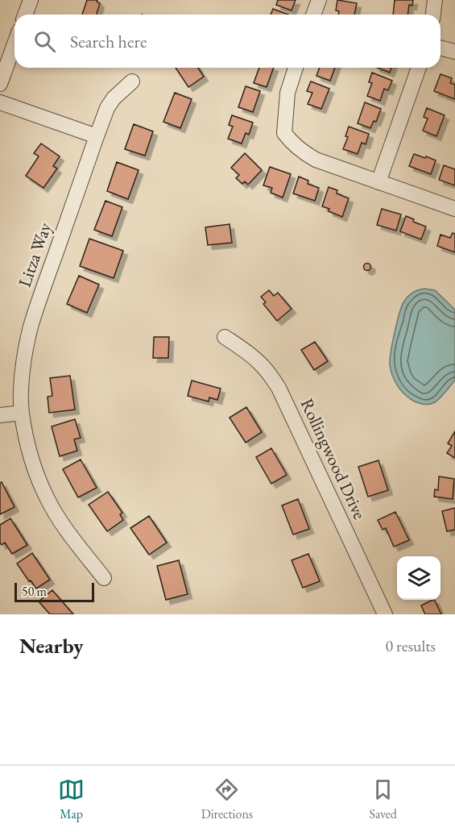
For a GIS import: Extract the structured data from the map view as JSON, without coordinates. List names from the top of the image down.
{
  "streets": {
    "street": ["Litza Way", "Rollingwood Drive"]
  },
  "scale_bar": "50 m",
  "page": {
    "search": "Search here",
    "scale": "50 m",
    "heading": ["Nearby", "0 results"],
    "nav": ["Map", "Directions", "Saved"]
  }
}
